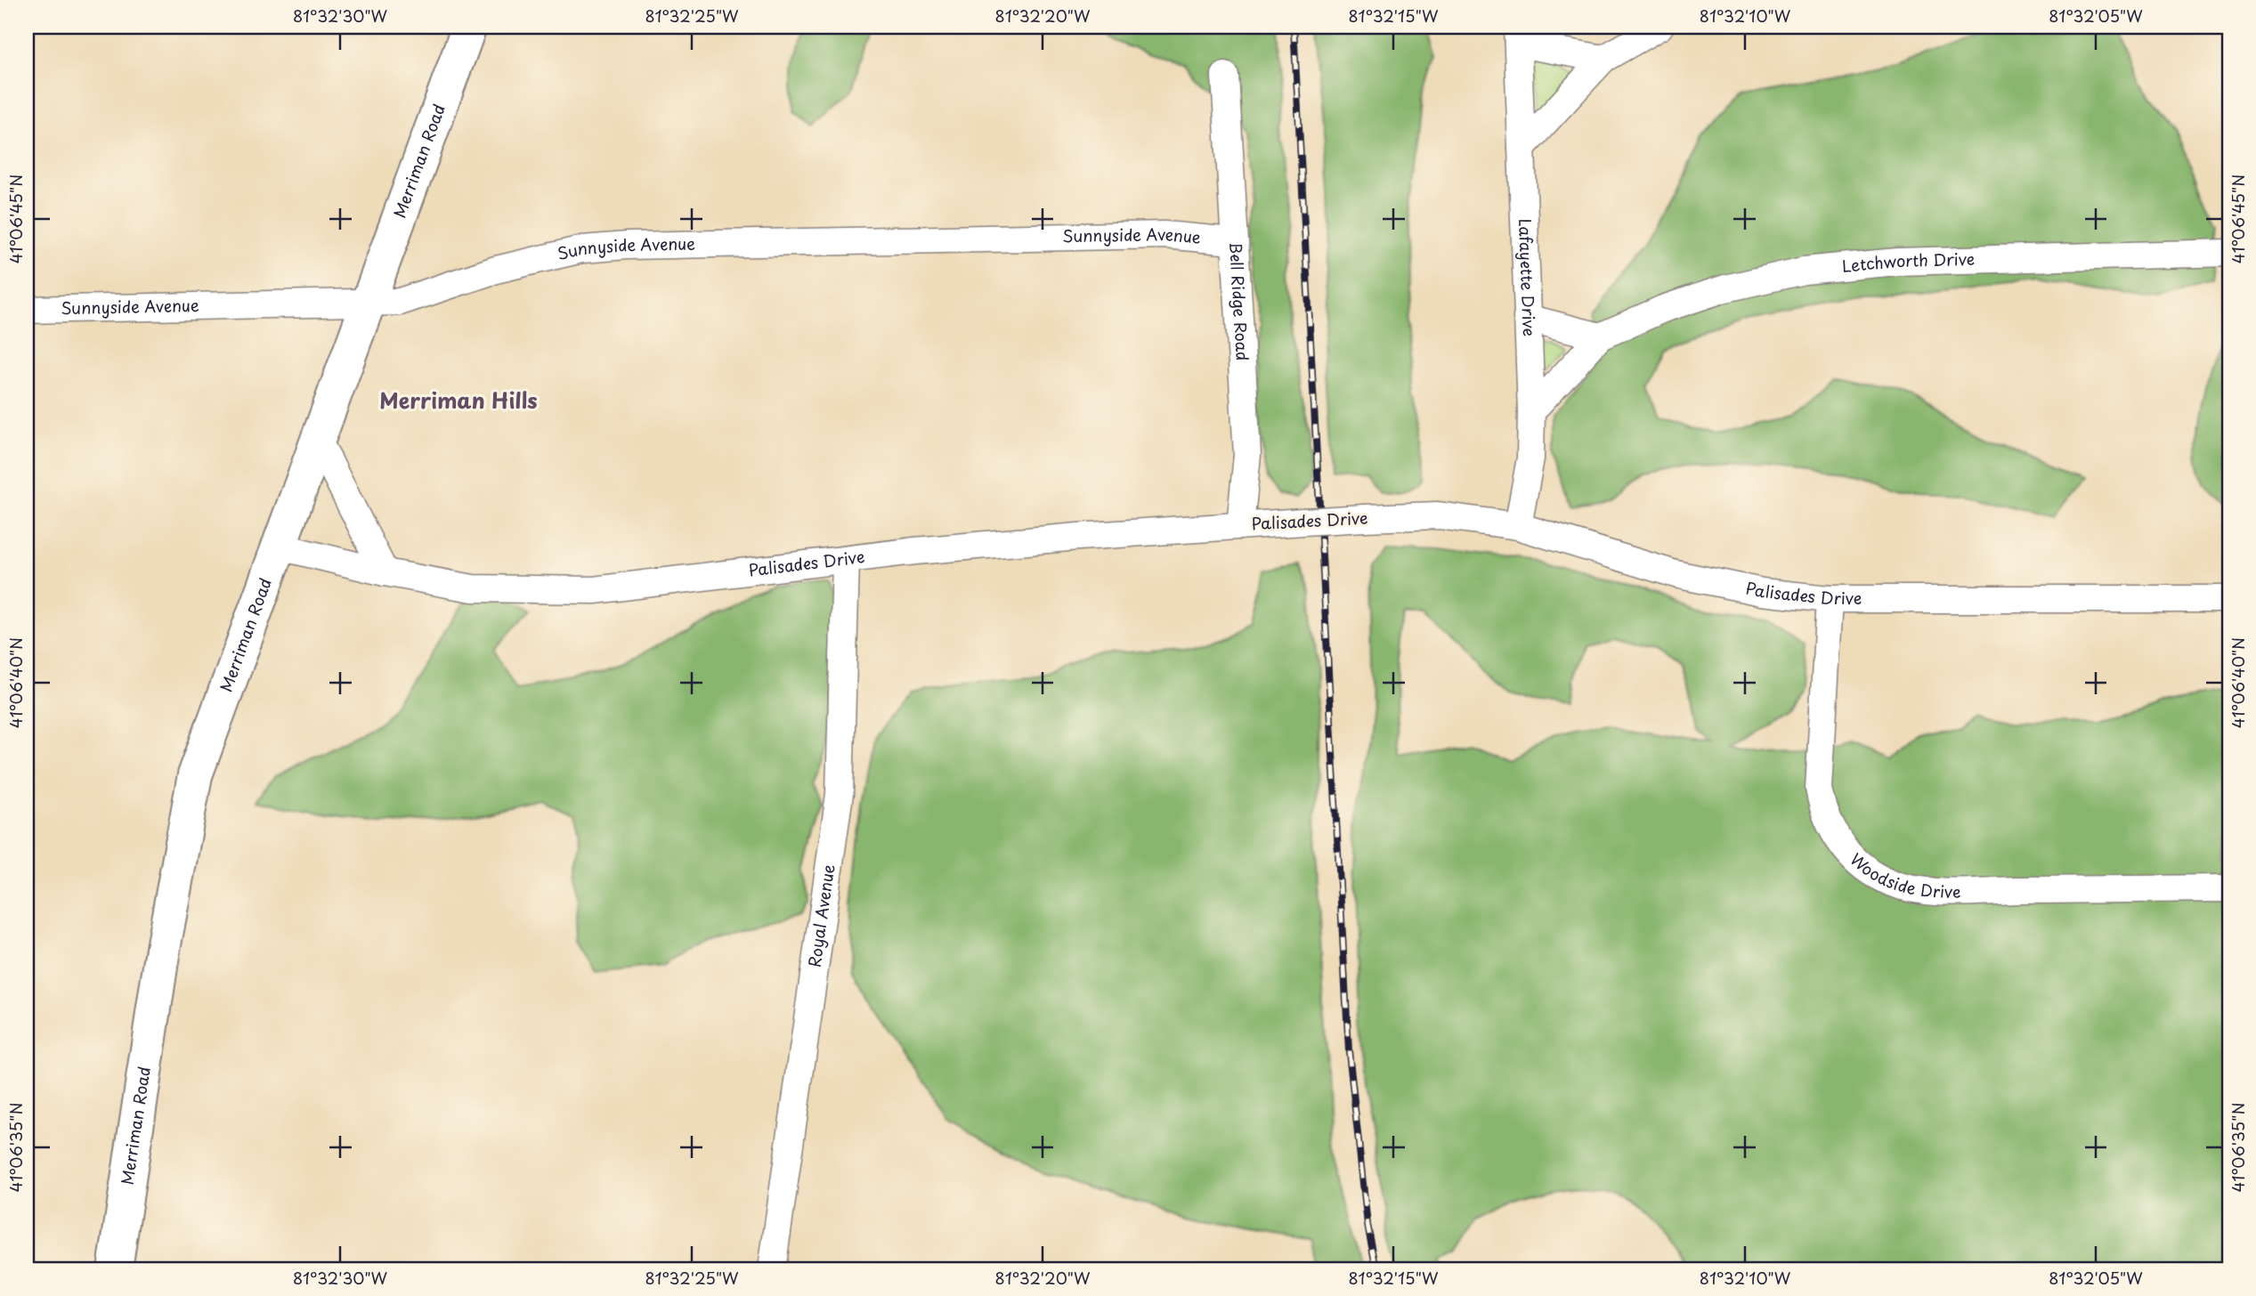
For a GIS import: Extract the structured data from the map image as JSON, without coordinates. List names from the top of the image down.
{
  "streets": {
    "main road": ["Merriman Road"],
    "street": [
      "Sunnyside Avenue",
      "Letchworth Drive",
      "Lafayette Drive",
      "Bell Ridge Road",
      "Palisades Drive",
      "Woodside Drive",
      "Royal Avenue"
    ]
  },
  "crossings": [
    ["Merriman Road", "Sunnyside Avenue"],
    ["Merriman Road", "Palisades Drive"],
    ["Sunnyside Avenue", "Bell Ridge Road"],
    ["Letchworth Drive", "Lafayette Drive"],
    ["Lafayette Drive", "Palisades Drive"],
    ["Bell Ridge Road", "Palisades Drive"],
    ["Palisades Drive", "Woodside Drive"],
    ["Palisades Drive", "Royal Avenue"]
  ],
  "districts": ["Merriman Hills"],
  "coordinates": [
    "81°32'30\"W",
    "81°32'25\"W",
    "81°32'20\"W",
    "81°32'15\"W",
    "81°32'10\"W",
    "81°32'05\"W",
    "41°06'45\"N",
    "41°06'40\"N",
    "41°06'35\"N"
  ]
}
